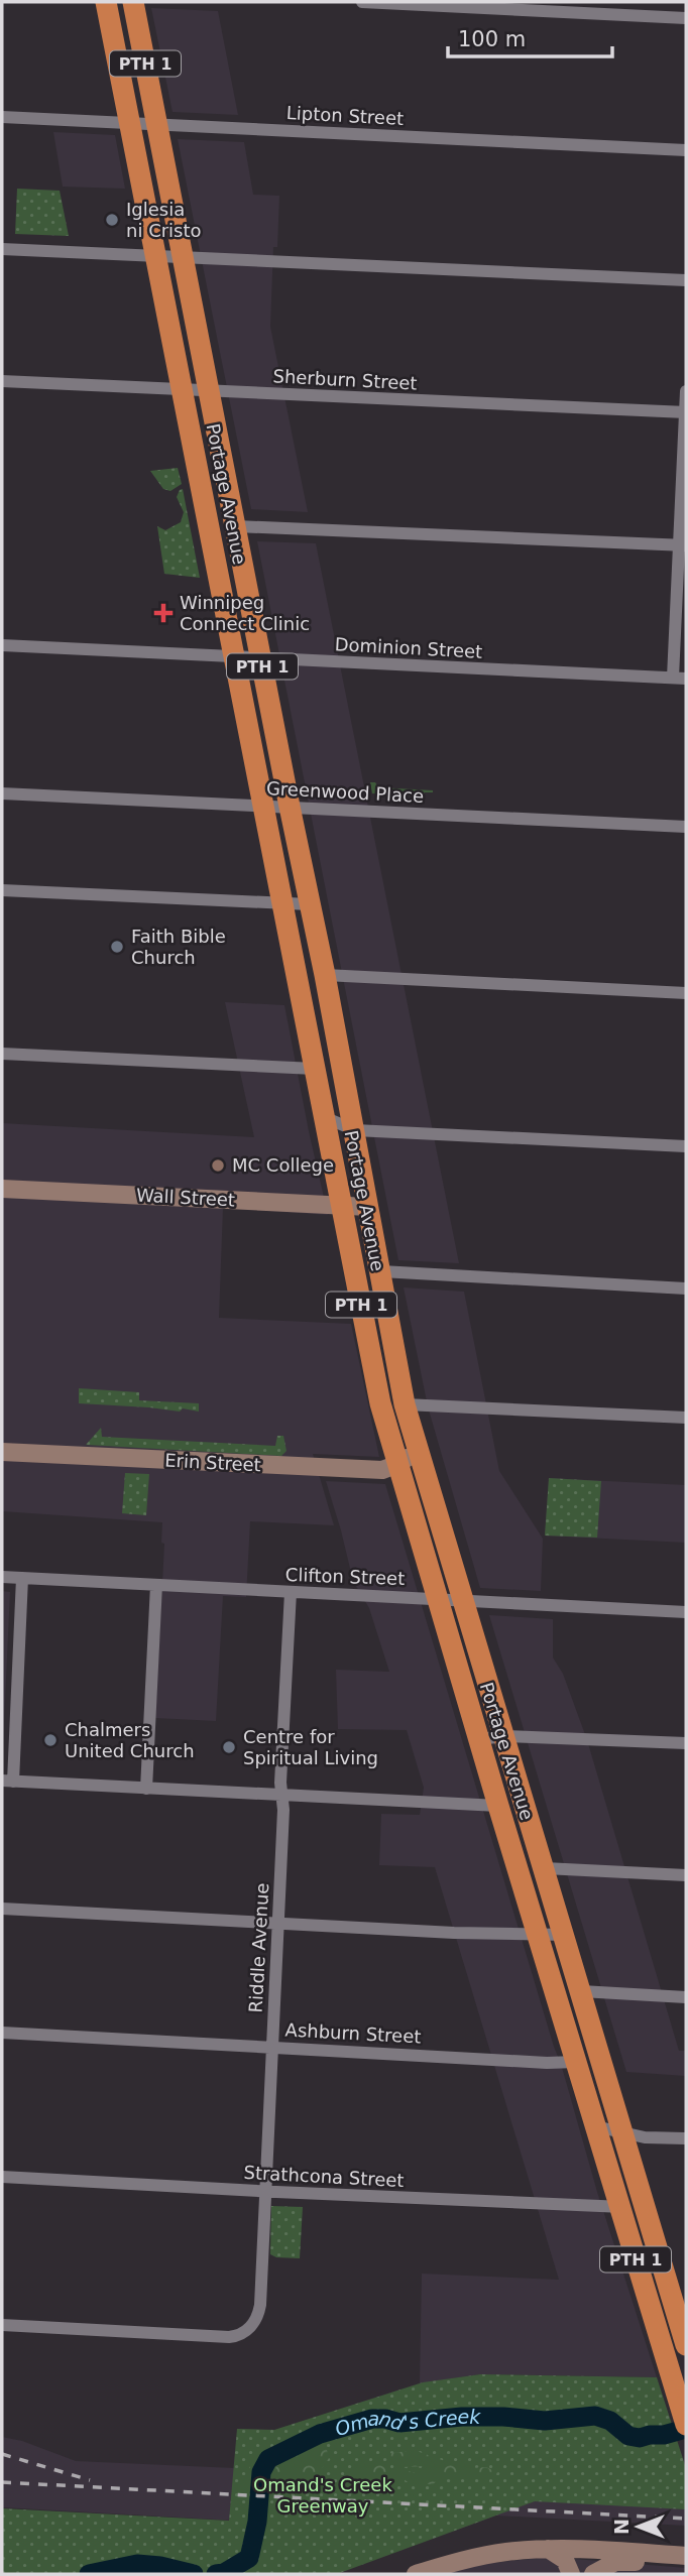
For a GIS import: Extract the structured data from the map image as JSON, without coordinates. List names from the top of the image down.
{
  "streets": {
    "highway": ["PTH 1", "Portage Avenue"],
    "main road": ["Wall Street", "Erin Street"],
    "street": [
      "Lipton Street",
      "Sherburn Street",
      "Dominion Street",
      "Greenwood Place",
      "Clifton Street",
      "Riddle Avenue",
      "Ashburn Street",
      "Strathcona Street"
    ]
  },
  "crossings": [
    ["Lipton Street", "Portage Avenue"],
    ["Sherburn Street", "Portage Avenue"],
    ["Portage Avenue", "Dominion Street"],
    ["Portage Avenue", "Greenwood Place"],
    ["Portage Avenue", "Wall Street"],
    ["Portage Avenue", "Erin Street"],
    ["Portage Avenue", "Clifton Street"],
    ["Portage Avenue", "Ashburn Street"],
    ["Portage Avenue", "Strathcona Street"],
    ["Clifton Street", "Riddle Avenue"],
    ["Riddle Avenue", "Ashburn Street"],
    ["Riddle Avenue", "Strathcona Street"]
  ],
  "water": ["Omand's Creek"],
  "parks": ["Omand's Creek Greenway"],
  "places": {
    "other": [
      "Iglesia ni Cristo",
      "Faith Bible Church",
      "MC College",
      "Chalmers United Church",
      "Centre for Spiritual Living"
    ],
    "health": ["Winnipeg Connect Clinic"]
  },
  "scale_bar": "100 m",
  "north": "left"
}
